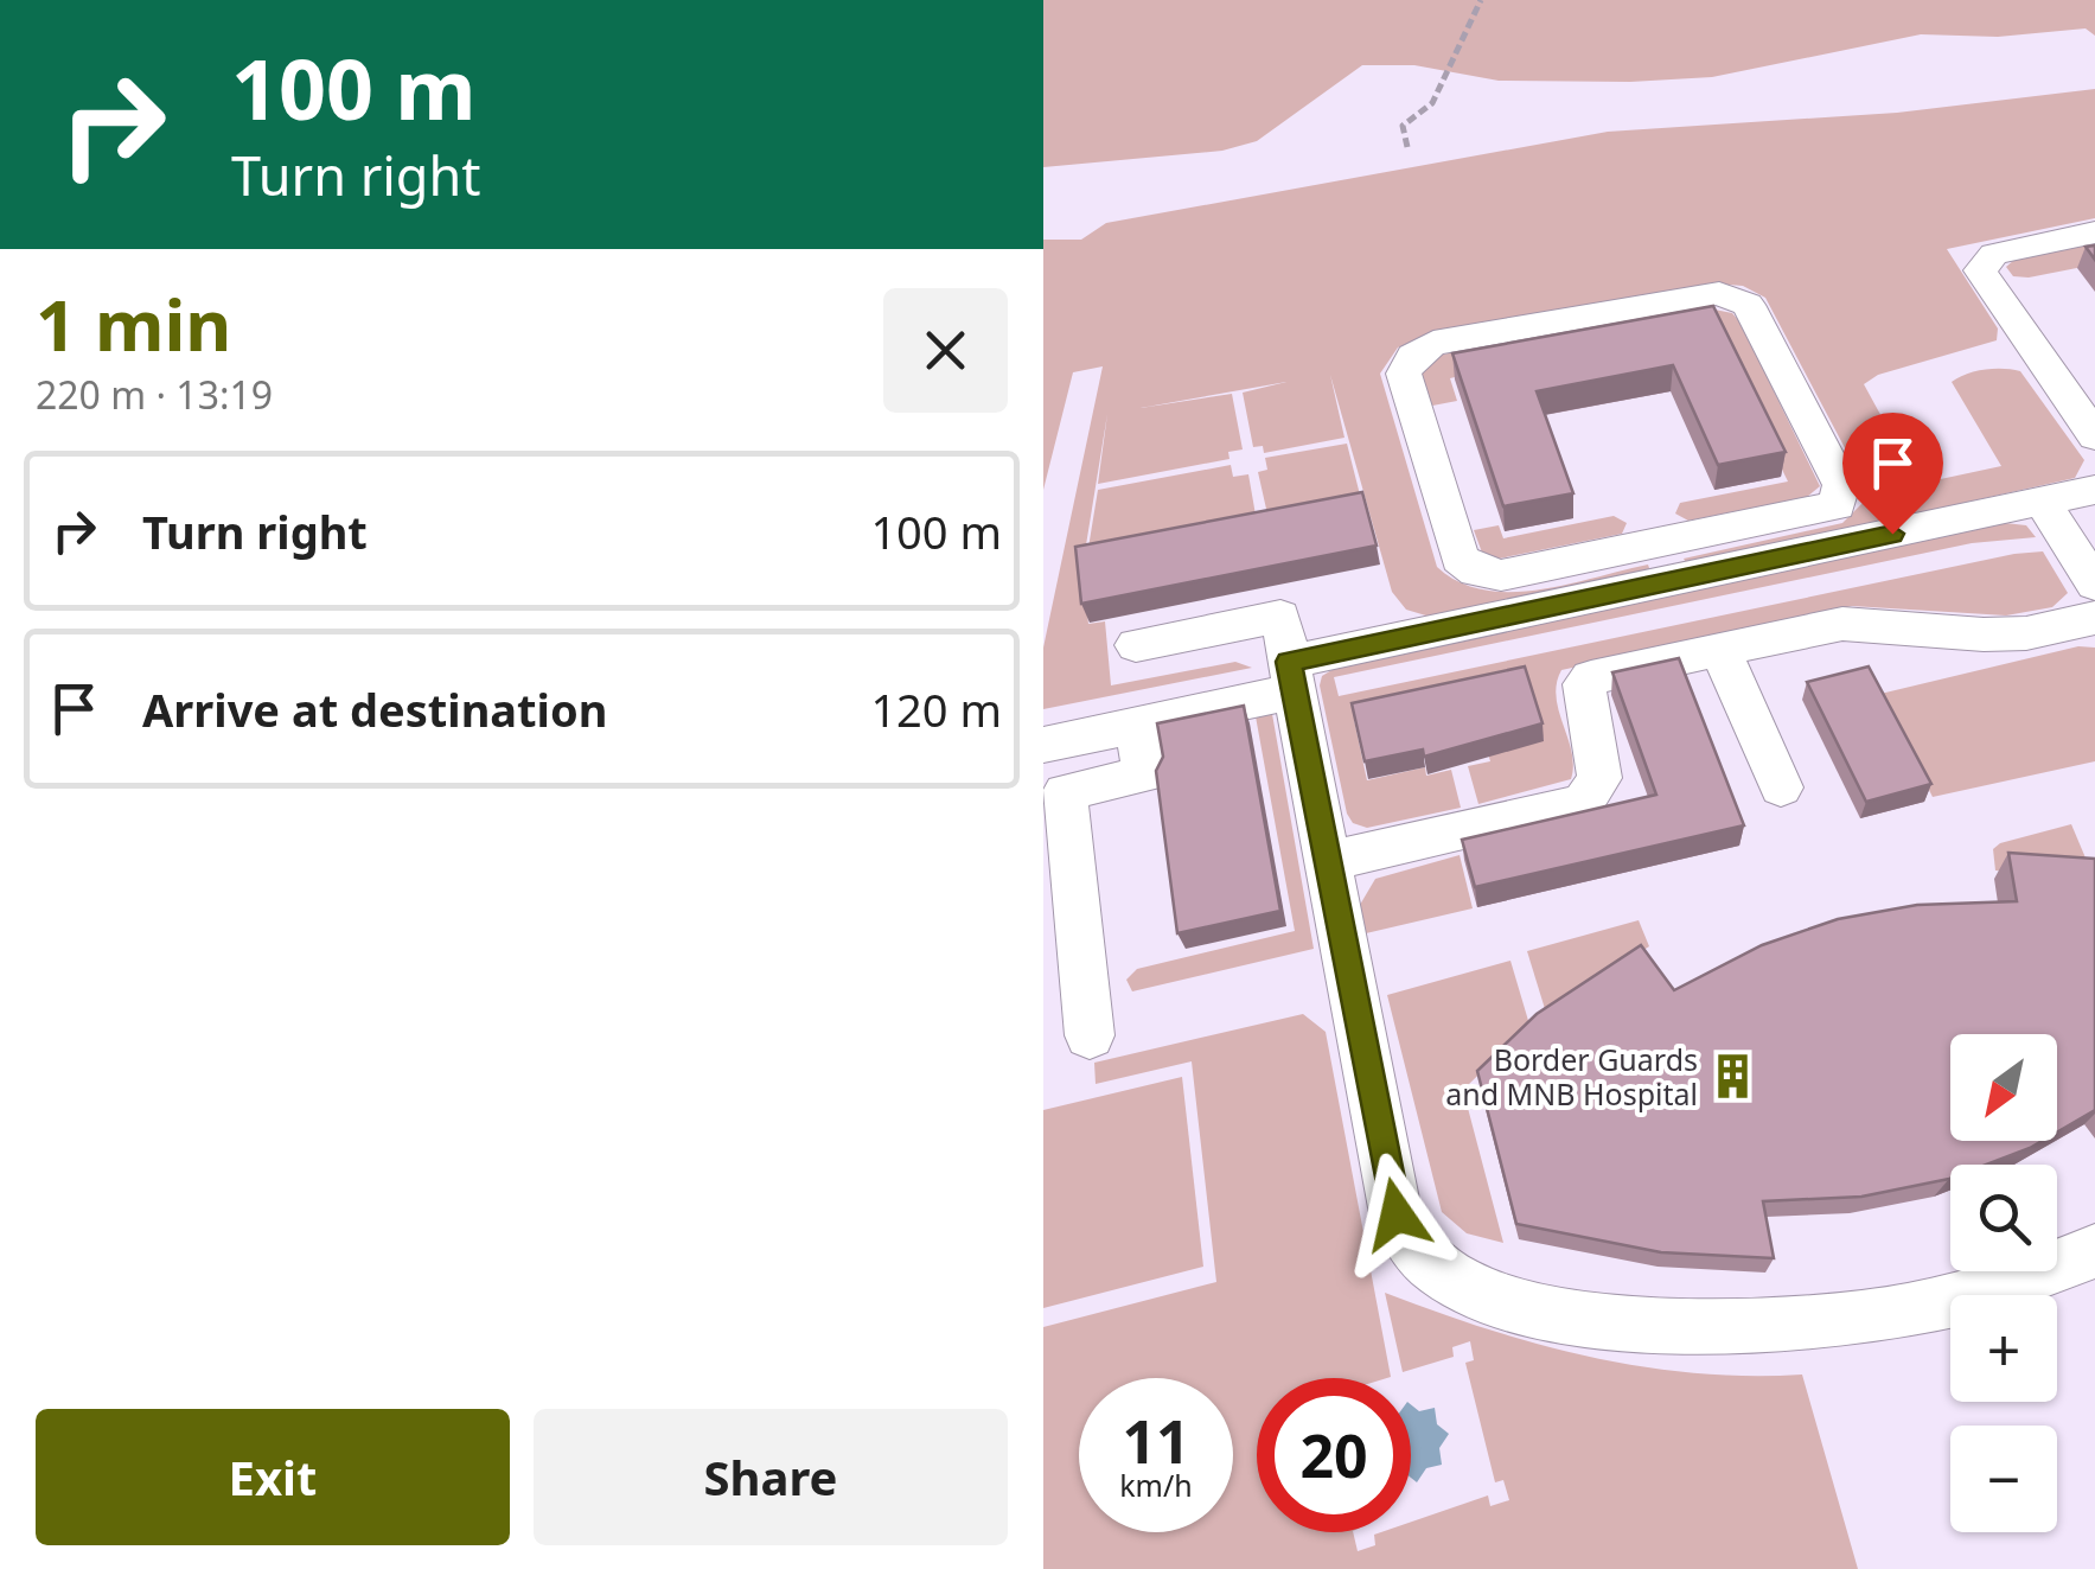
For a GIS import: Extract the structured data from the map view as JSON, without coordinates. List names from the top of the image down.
{
  "places": {
    "building": ["Border Guards and MNB Hospital"]
  },
  "north": "bottom left",
  "page": {
    "turn": ["100 m", "Turn right"],
    "heading": ["1 min", "220 m · 13:19"],
    "list": [
      {
        "name": "Turn right",
        "value": "100 m"
      },
      {
        "name": "Arrive at destination",
        "value": "120 m"
      }
    ],
    "map_buttons": ["+", "−"],
    "speed": "11 km/h",
    "limit": "20",
    "buttons": ["Exit", "Share"]
  }
}
